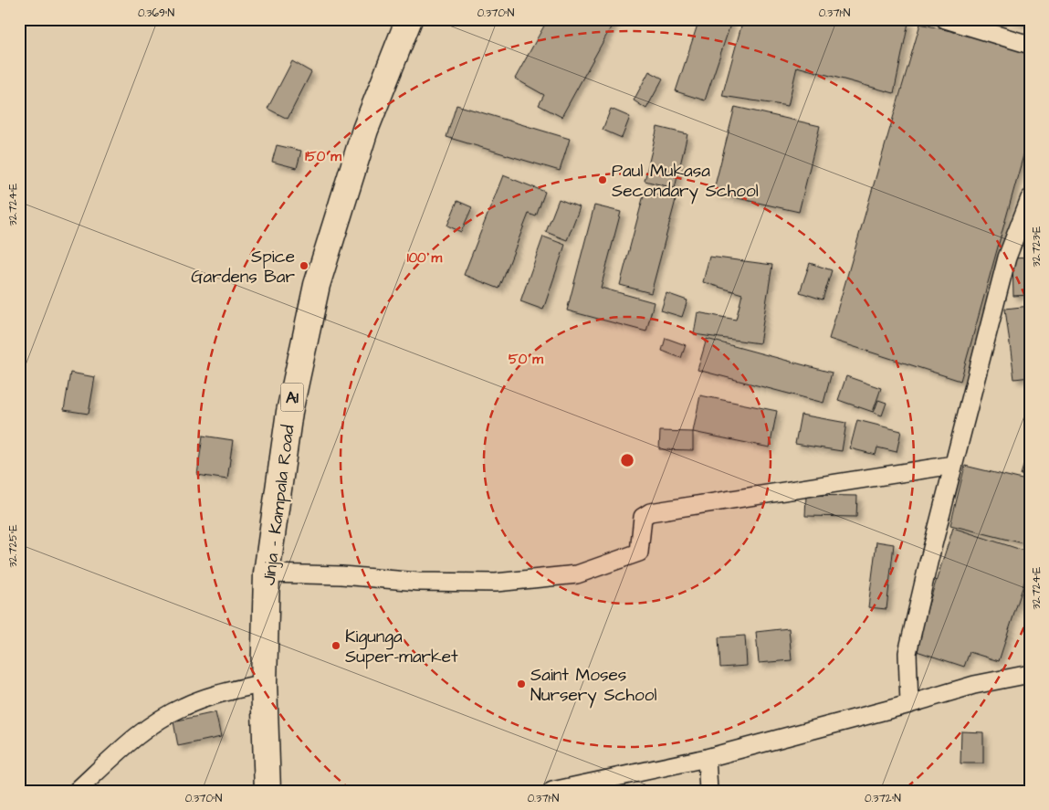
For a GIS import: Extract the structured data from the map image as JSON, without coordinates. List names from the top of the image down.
{
  "streets": {
    "highway": ["A1", "Jinja - Kampala Road"]
  },
  "places": [
    "Paul Mukasa Secondary School",
    "Spice Gardens Bar",
    "Kigunga Super-market",
    "Saint Moses Nursery School"
  ],
  "coordinates": [
    "0.369°N",
    "0.370°N",
    "0.371°N",
    "32.724°E",
    "32.723°E",
    "32.725°E",
    "0.372°N"
  ],
  "rings": ["150 m", "100 m", "50 m"]
}
